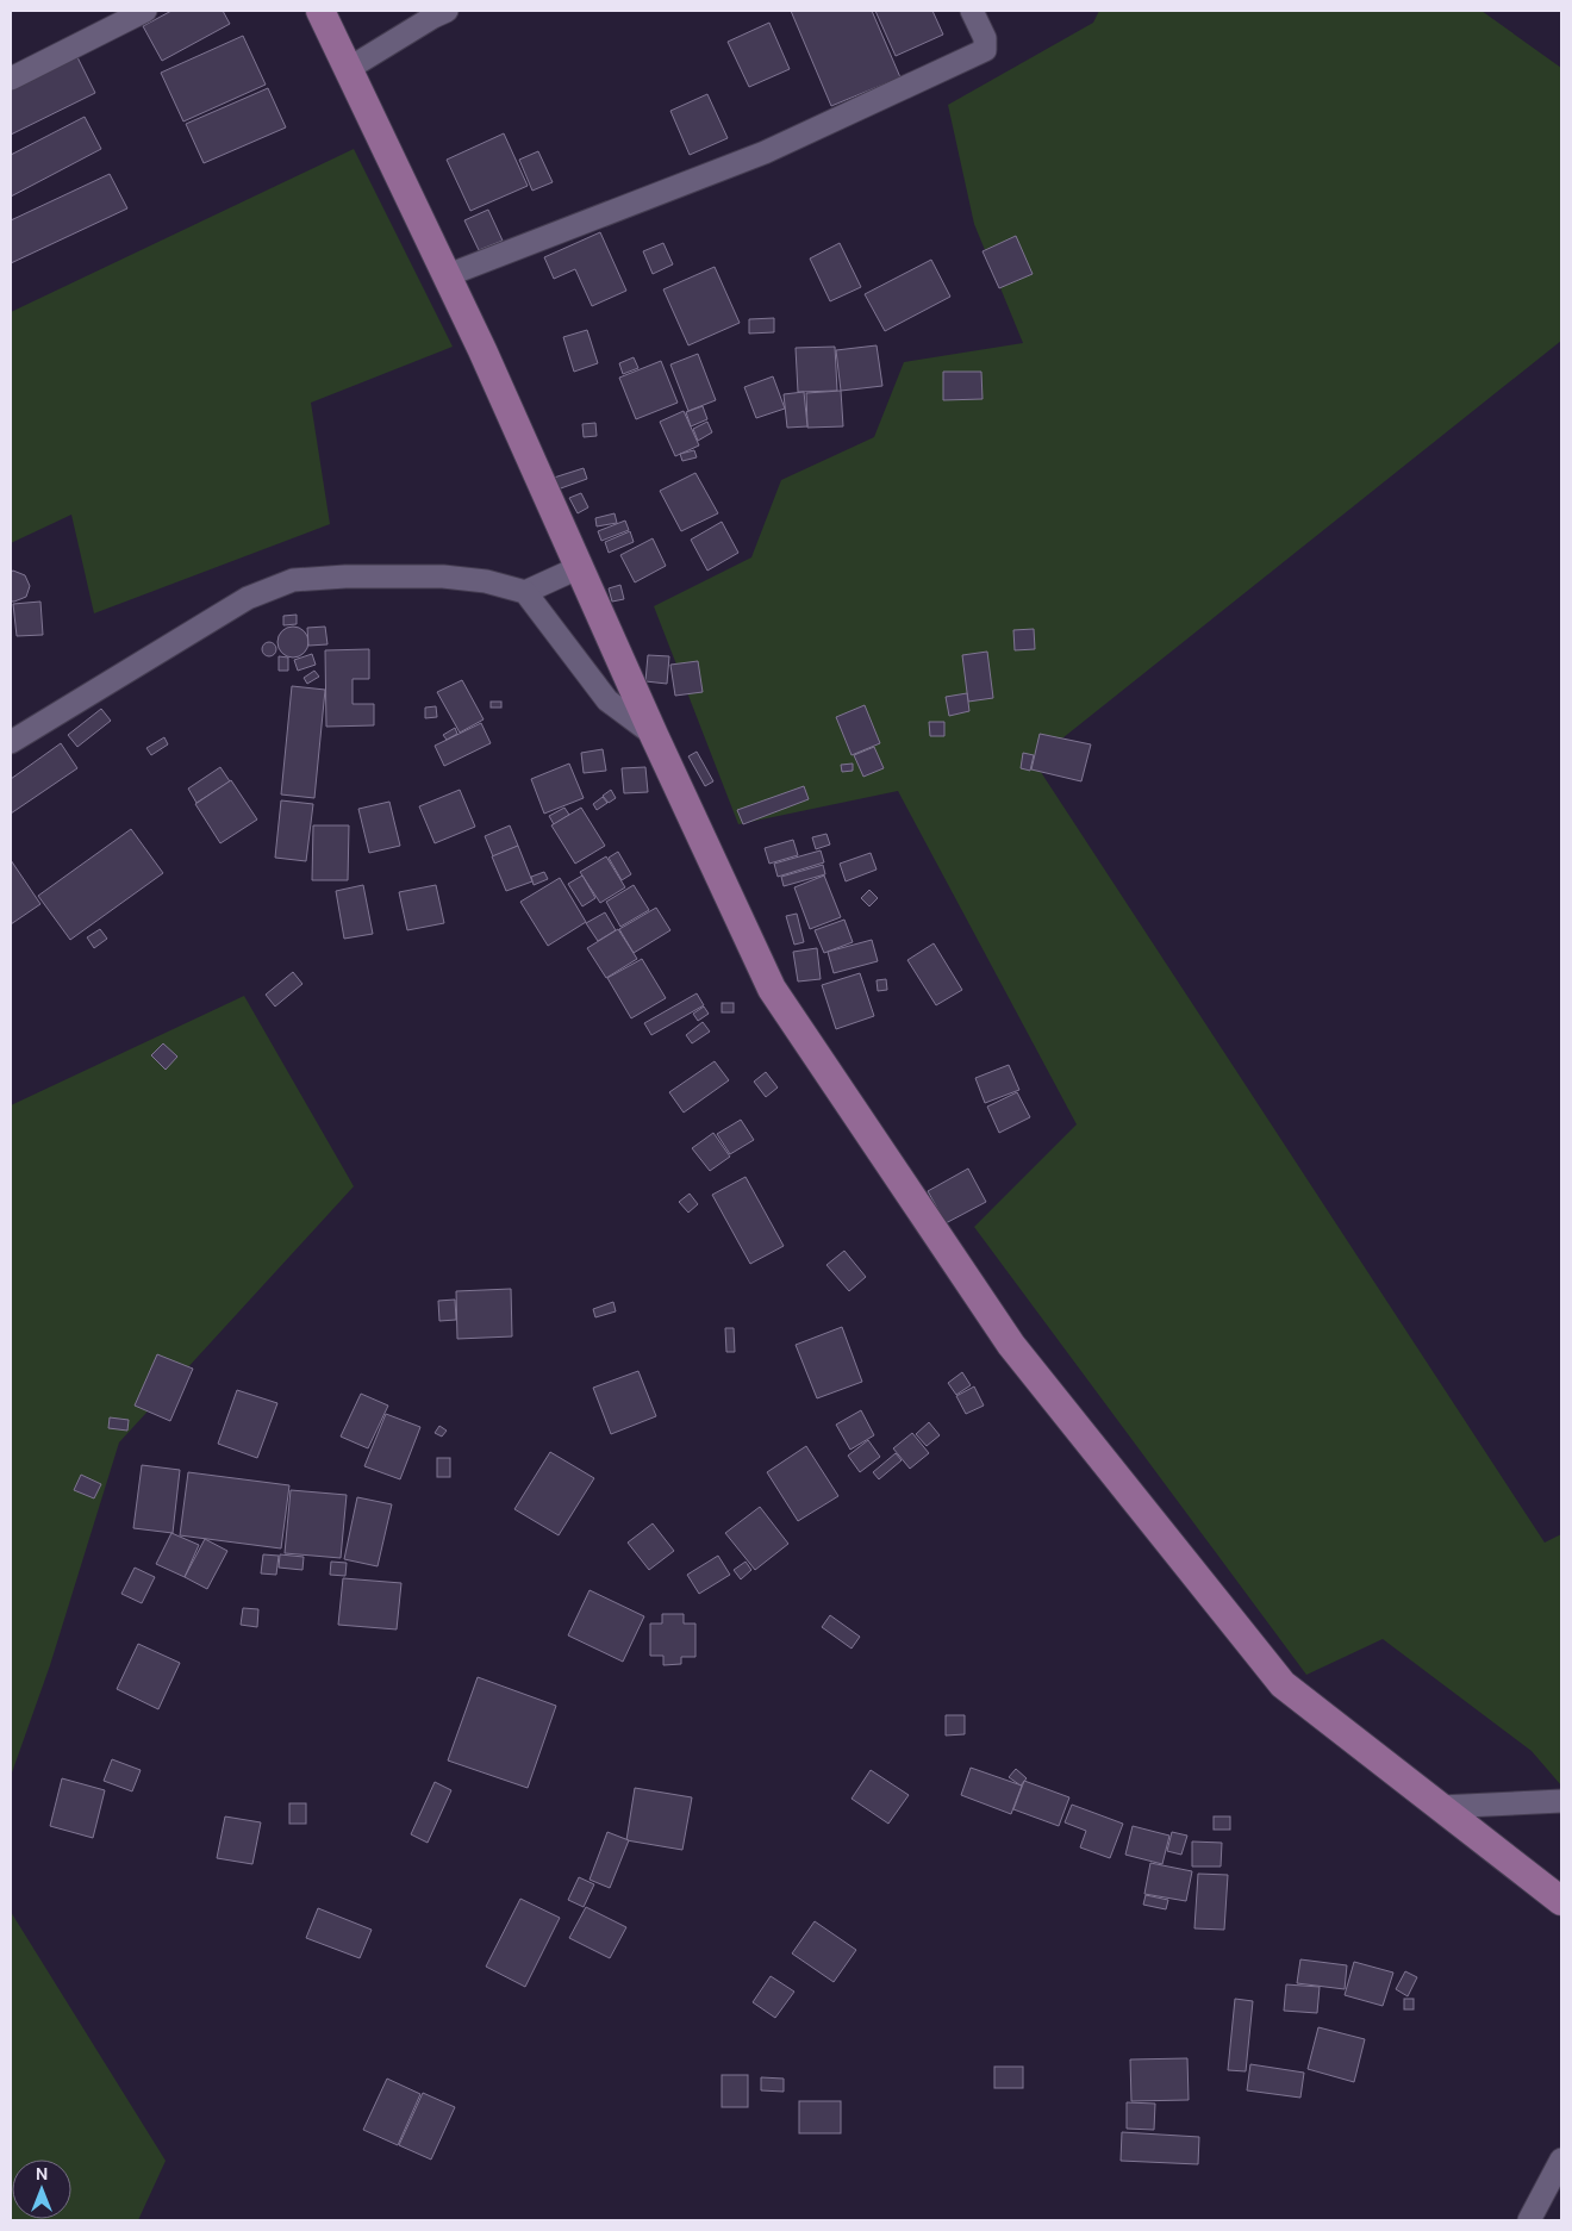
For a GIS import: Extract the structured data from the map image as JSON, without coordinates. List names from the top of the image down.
{
  "north": "top"
}
